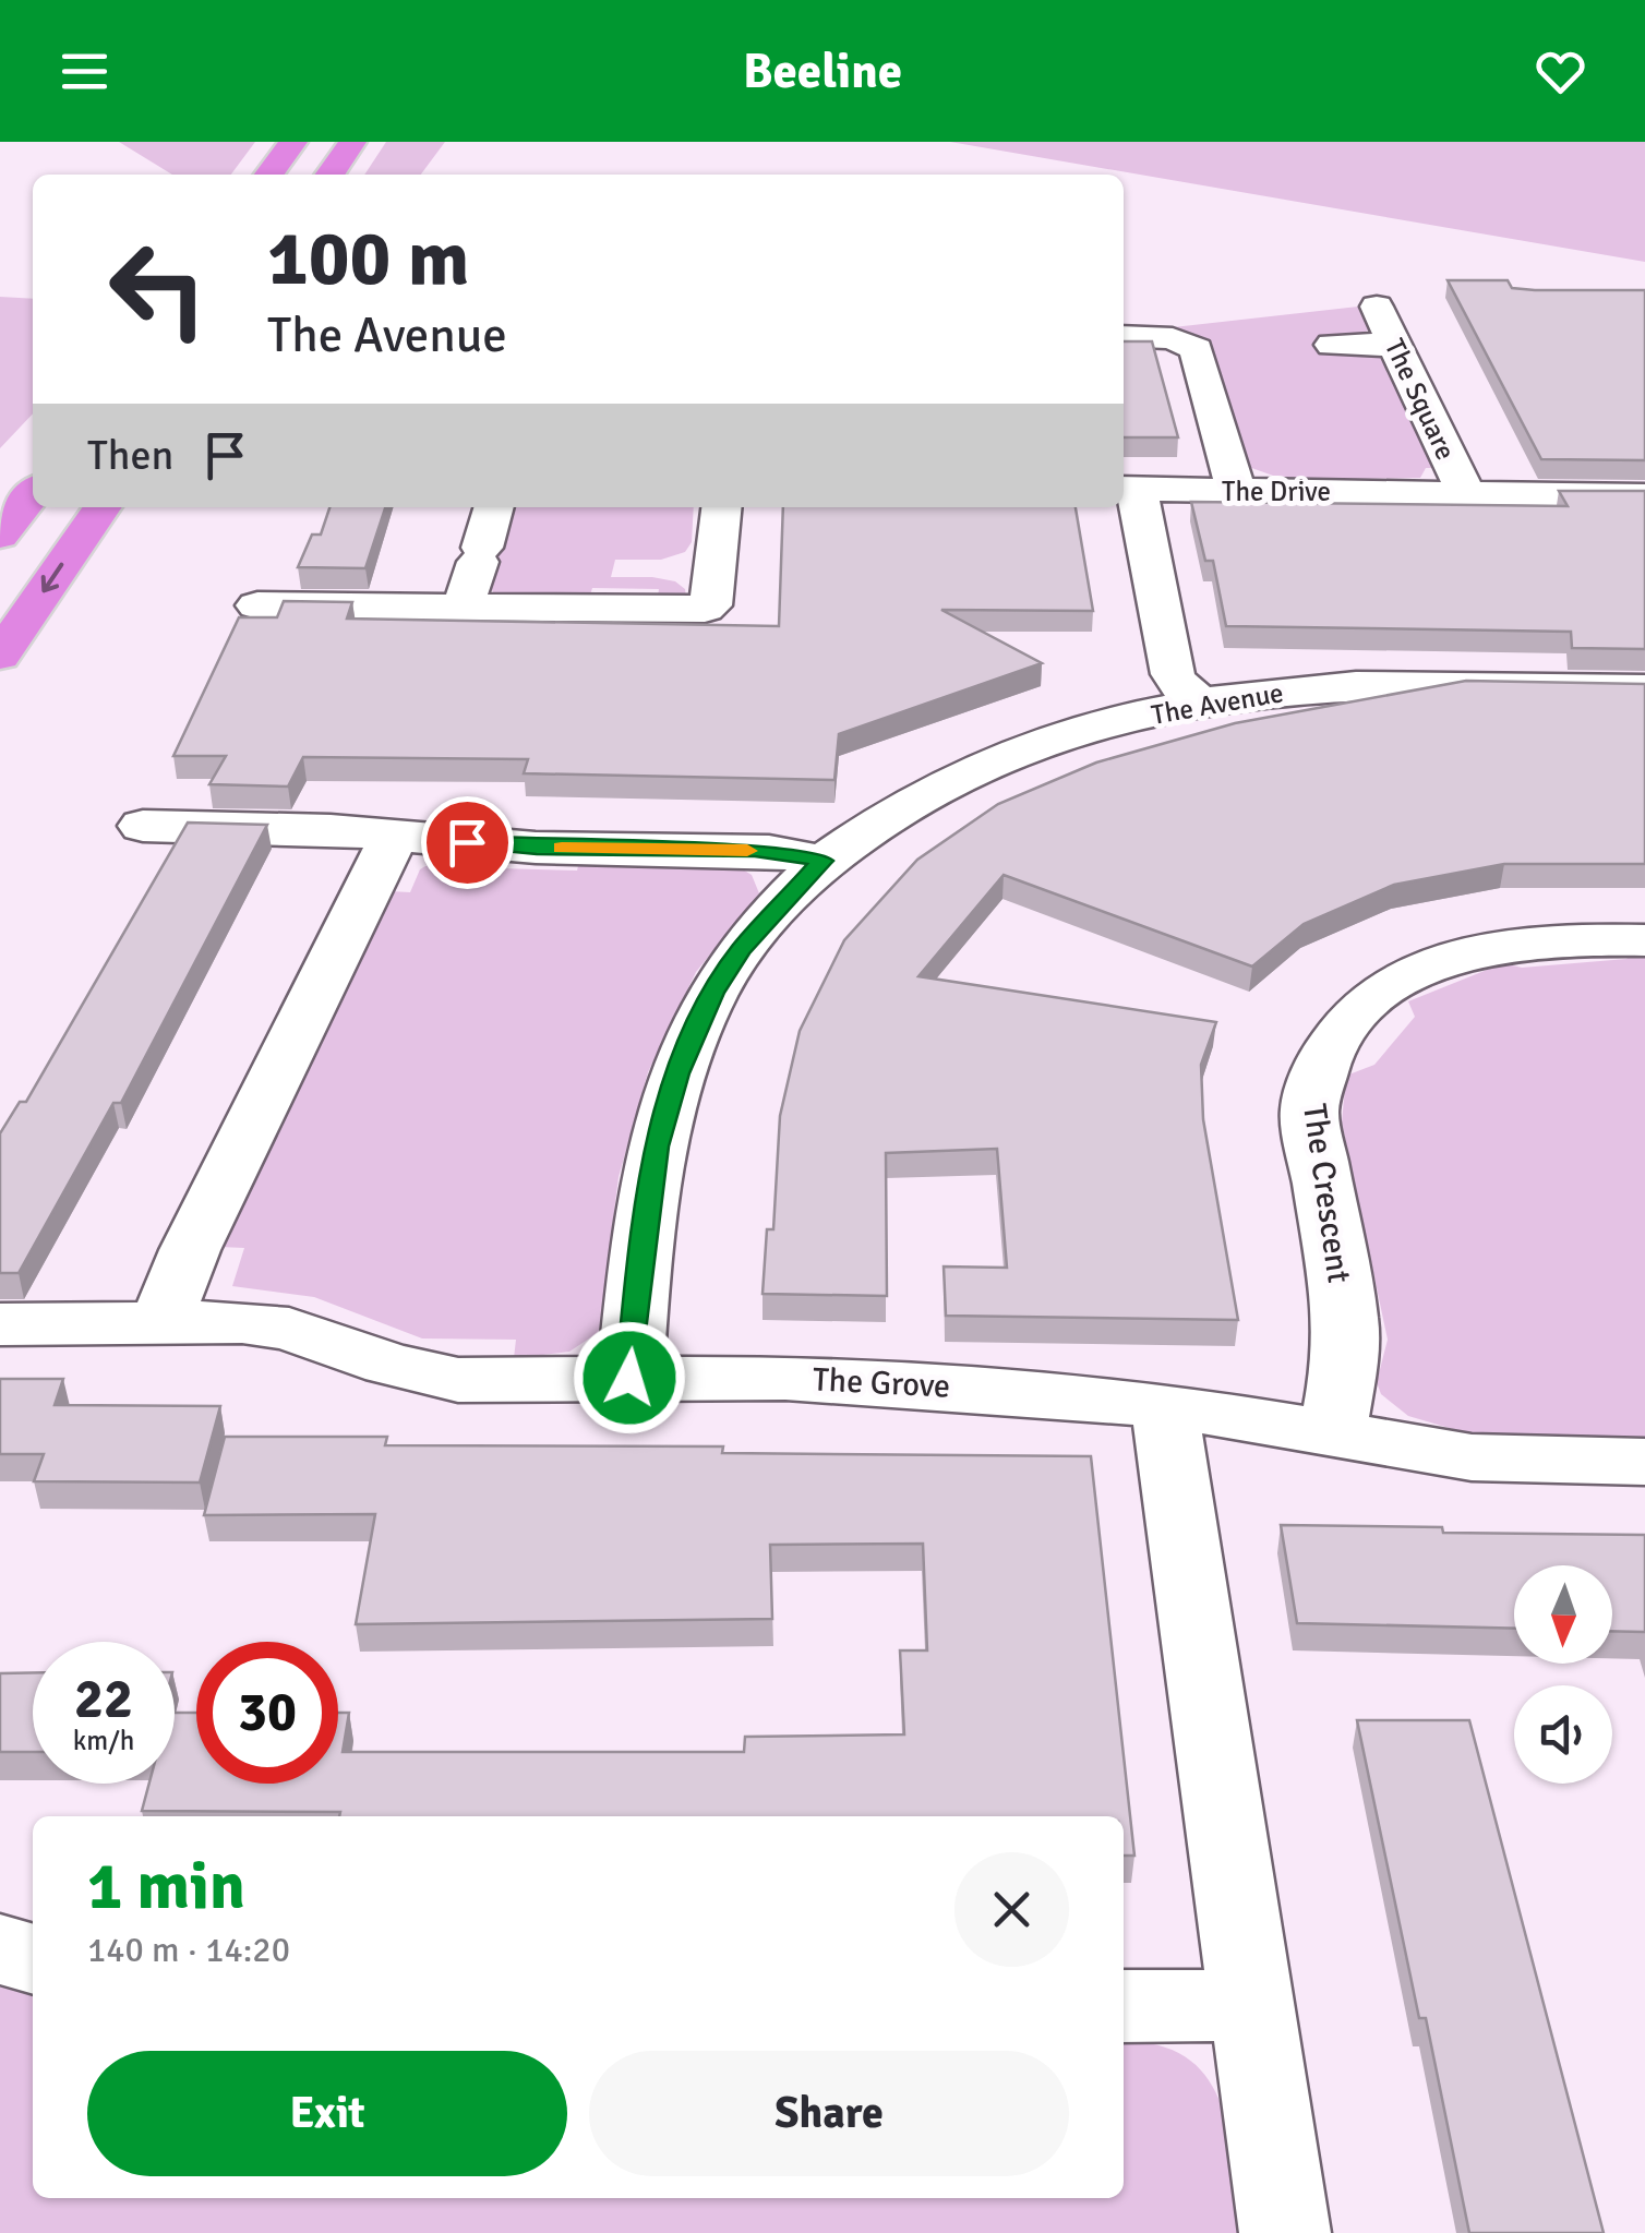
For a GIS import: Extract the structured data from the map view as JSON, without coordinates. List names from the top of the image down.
{
  "streets": {
    "street": [
      "The Square",
      "The Drive",
      "The Avenue",
      "The Crescent",
      "The Grove"
    ]
  },
  "crossings": [
    ["The Square", "The Drive"],
    ["The Drive", "The Avenue"],
    ["The Avenue", "The Grove"]
  ],
  "north": "bottom",
  "page": {
    "header": "Beeline",
    "turn": ["100 m", "The Avenue"],
    "then": "Then",
    "speed": "22 km/h",
    "limit": "30",
    "heading": ["1 min", "140 m · 14:20"],
    "buttons": ["Exit", "Share"]
  }
}
